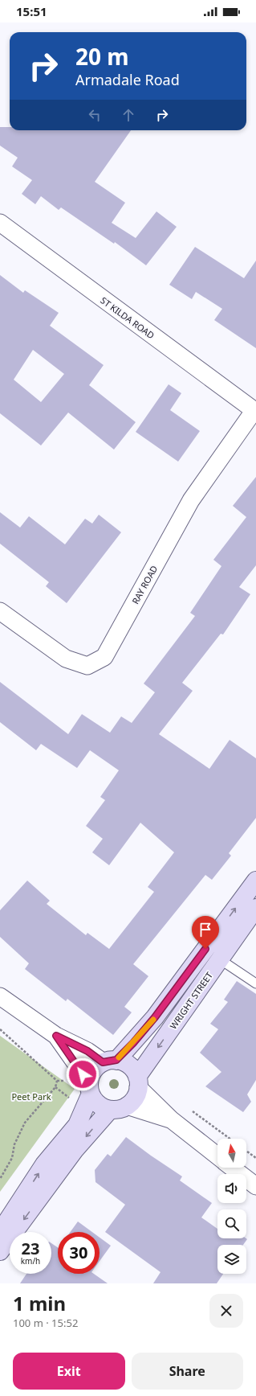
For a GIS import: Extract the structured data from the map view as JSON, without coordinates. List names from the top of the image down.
{
  "streets": {
    "street": ["ST KILDA ROAD", "RAY ROAD", "WRIGHT STREET"]
  },
  "crossings": [
    ["ST KILDA ROAD", "RAY ROAD"]
  ],
  "parks": ["Peet Park"],
  "north": "top",
  "page": {
    "status": "15:51",
    "turn": ["20 m", "Armadale Road"],
    "speed": "23 km/h",
    "limit": "30",
    "heading": ["1 min", "100 m · 15:52"],
    "buttons": ["Exit", "Share"]
  }
}
